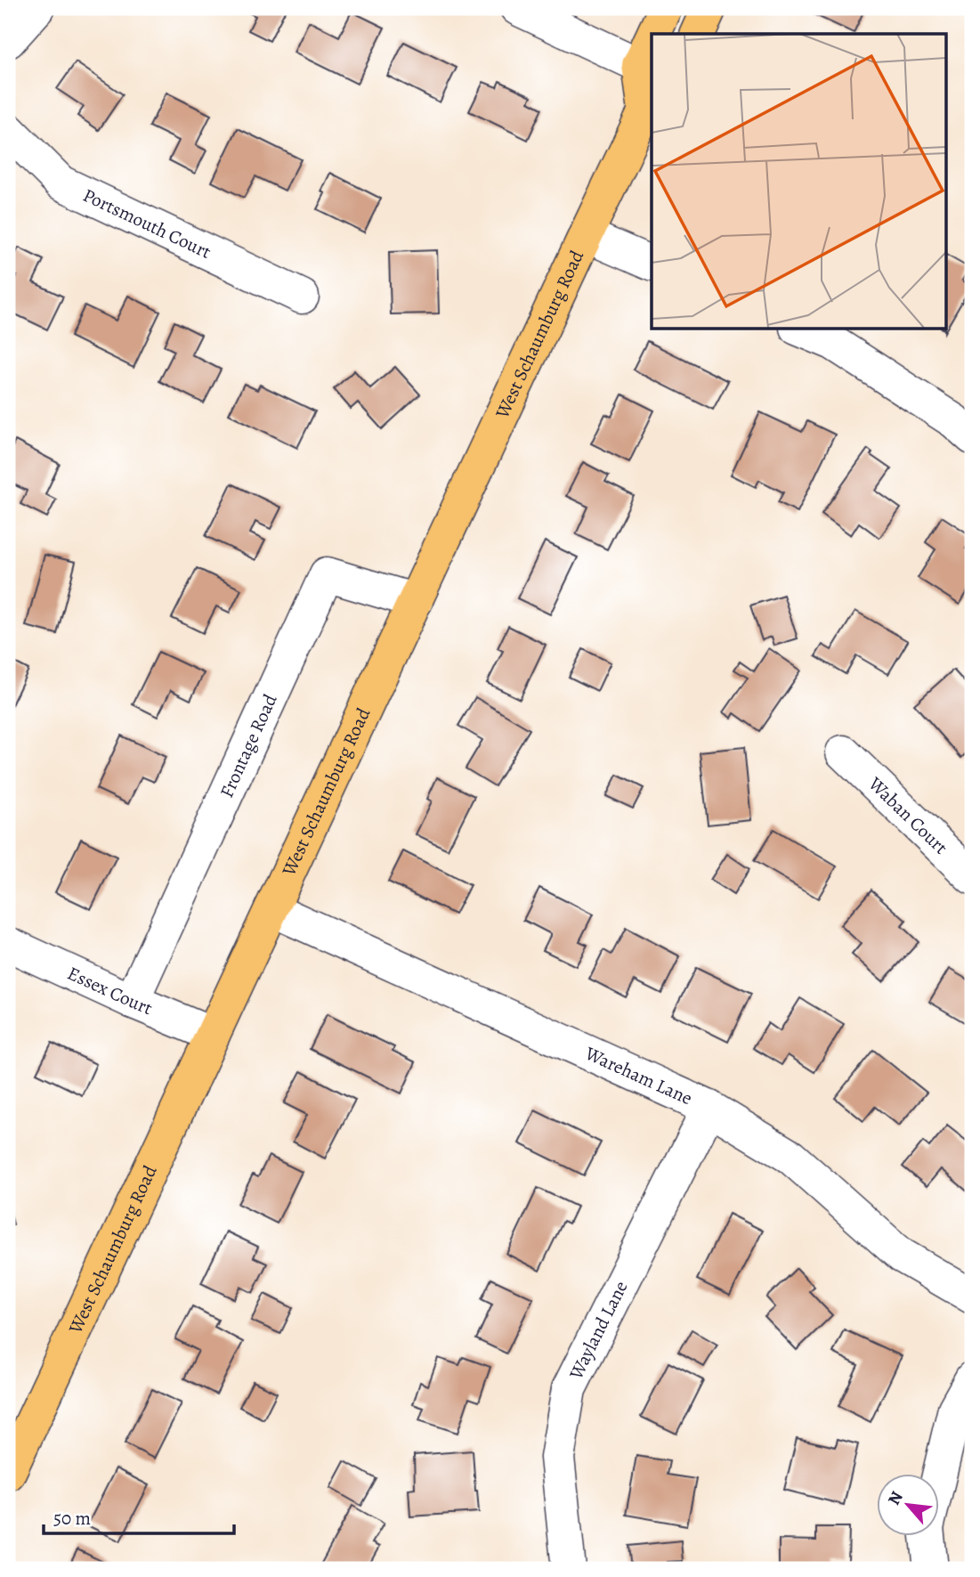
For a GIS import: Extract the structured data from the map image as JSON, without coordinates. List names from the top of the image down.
{
  "streets": {
    "main road": ["West Schaumburg Road"],
    "street": [
      "Portsmouth Court",
      "Frontage Road",
      "Waban Court",
      "Essex Court",
      "Wareham Lane",
      "Wayland Lane"
    ]
  },
  "crossings": [
    ["West Schaumburg Road", "Frontage Road"],
    ["West Schaumburg Road", "Essex Court"],
    ["West Schaumburg Road", "Wareham Lane"],
    ["Frontage Road", "Essex Court"],
    ["Wareham Lane", "Wayland Lane"]
  ],
  "scale_bar": "50 m",
  "north": "top left"
}
